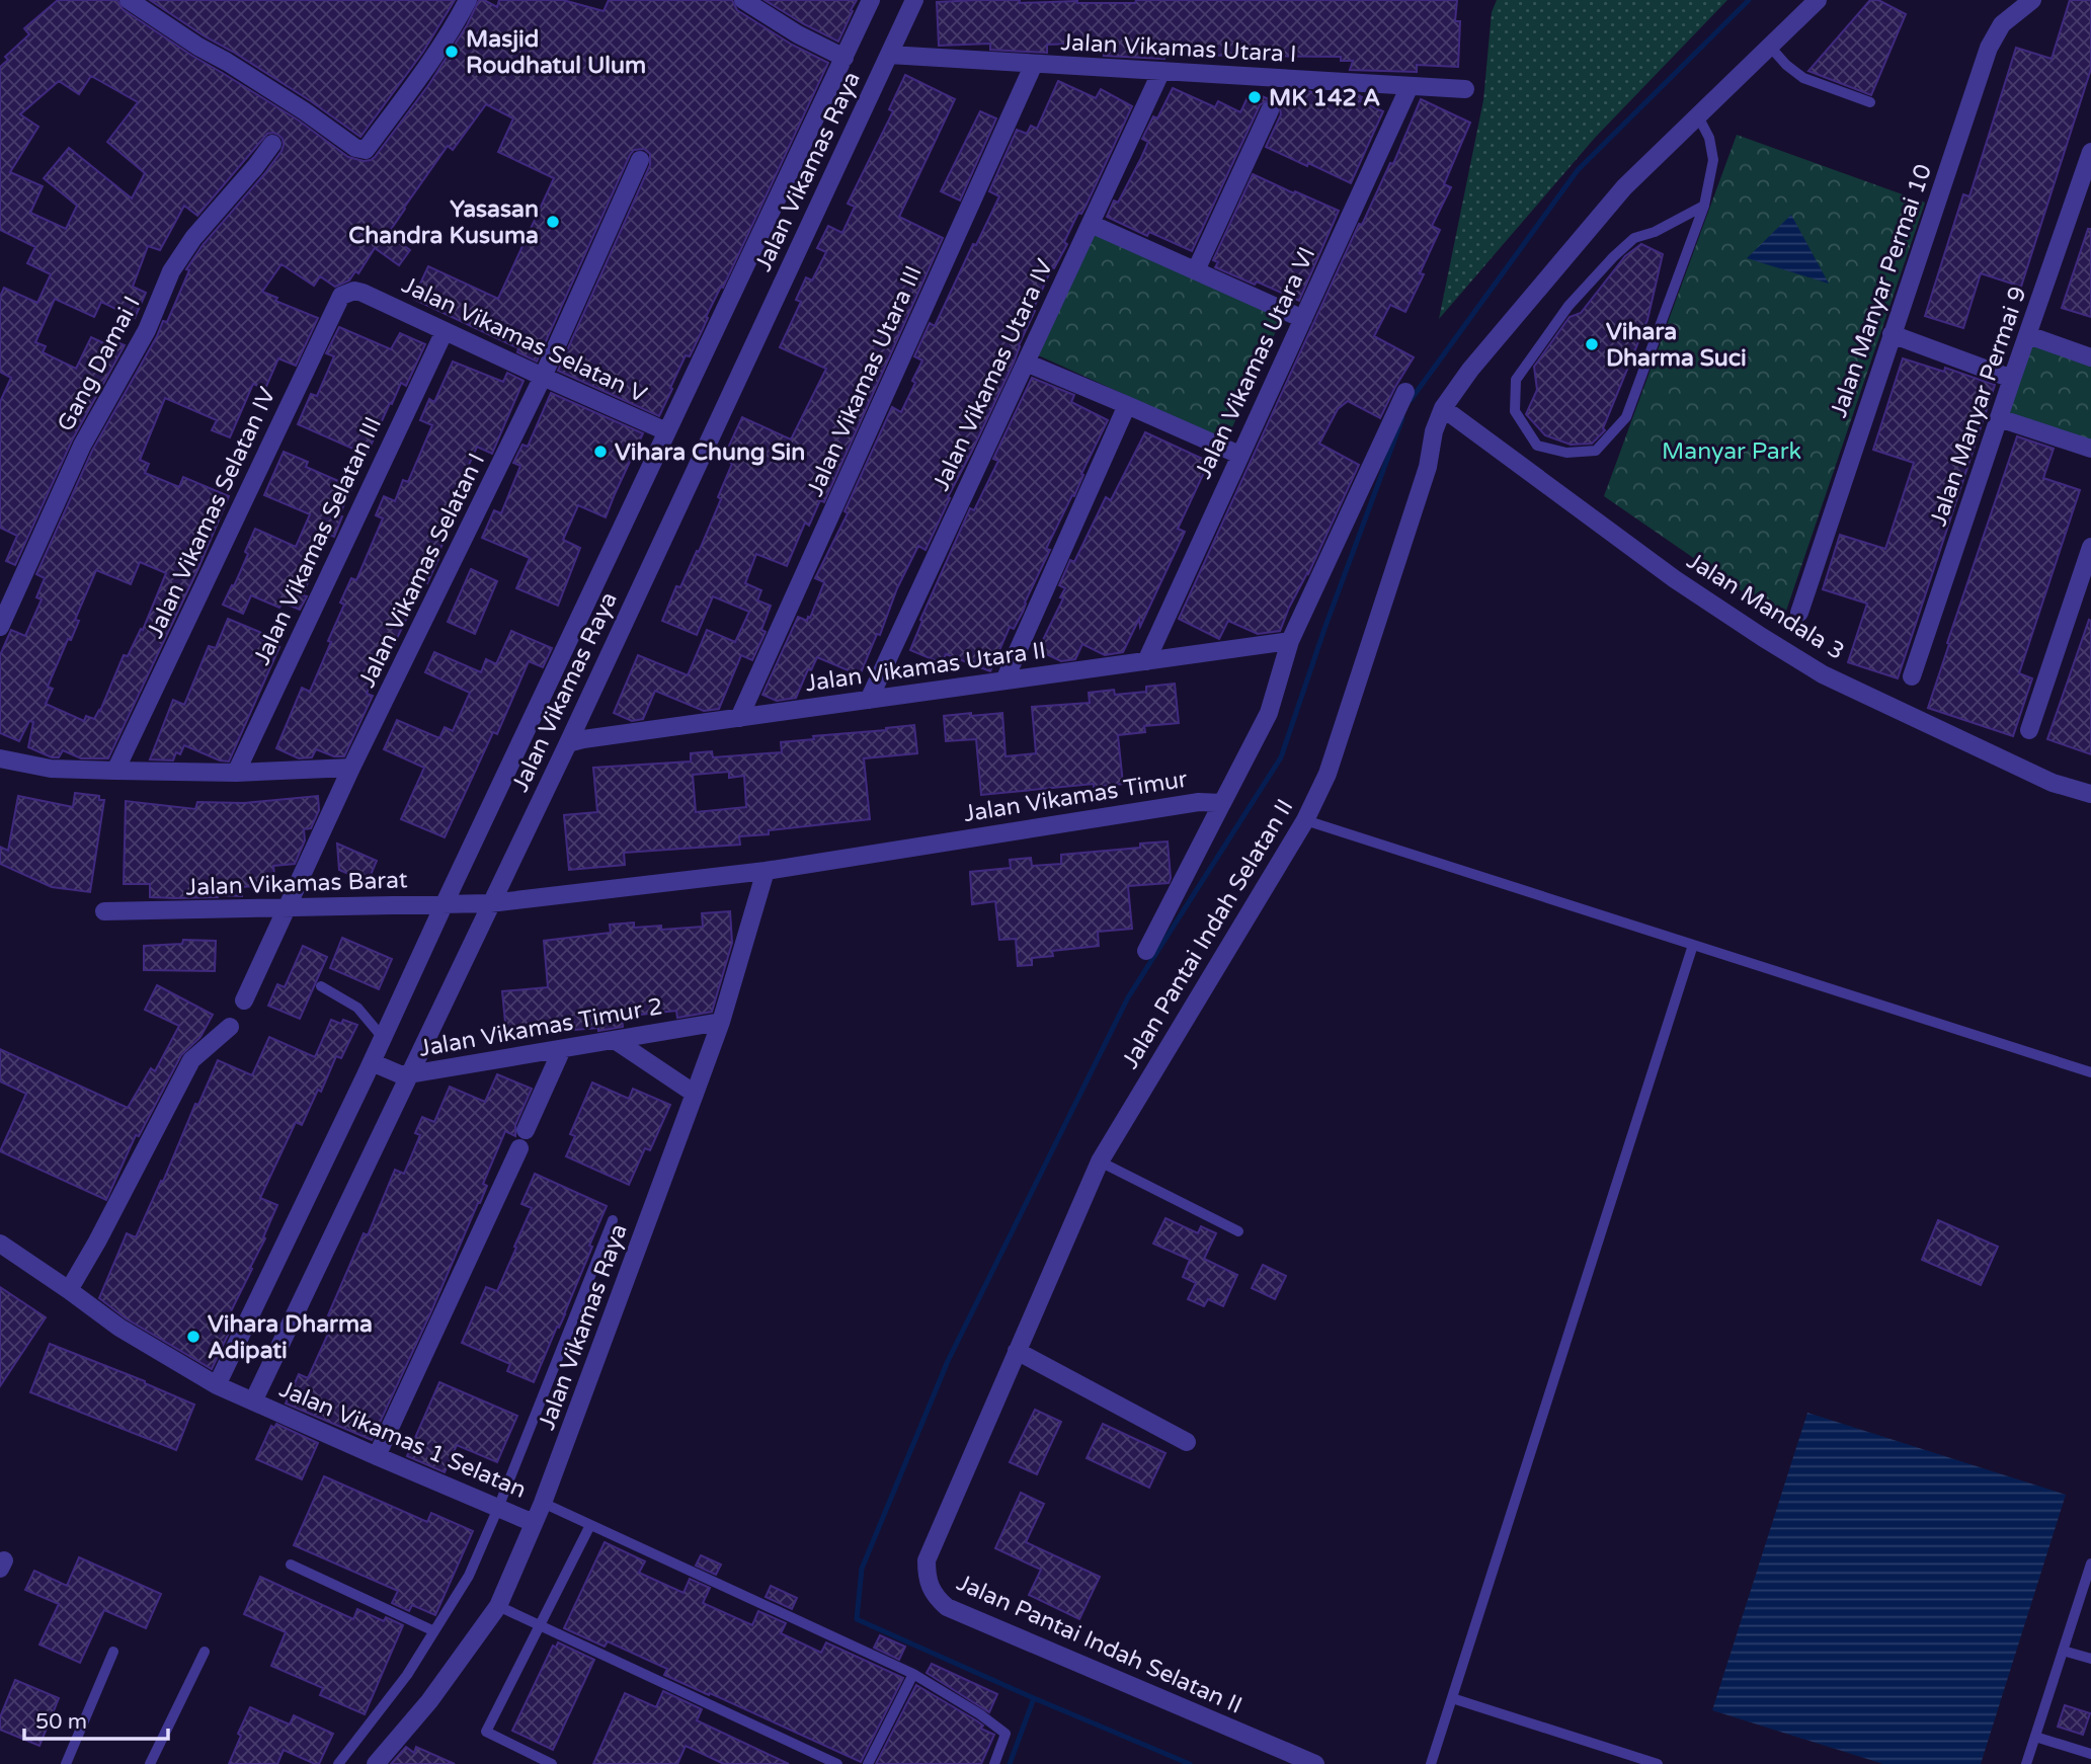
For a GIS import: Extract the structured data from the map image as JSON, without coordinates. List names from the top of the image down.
{
  "streets": {
    "street": [
      "Jalan Vikamas Utara I",
      "Jalan Vikamas Raya",
      "Jalan Manyar Permai 10",
      "Jalan Vikamas Selatan V",
      "Jalan Vikamas Utara VI",
      "Gang Damai I",
      "Jalan Vikamas Utara IV",
      "Jalan Vikamas Utara III",
      "Jalan Manyar Permai 9",
      "Jalan Vikamas Selatan IV",
      "Jalan Vikamas Selatan III",
      "Jalan Vikamas Selatan I",
      "Jalan Mandala 3",
      "Jalan Vikamas Utara II",
      "Jalan Vikamas Timur",
      "Jalan Vikamas Barat",
      "Jalan Pantai Indah Selatan II",
      "Jalan Vikamas Timur 2",
      "Jalan Vikamas 1 Selatan"
    ]
  },
  "crossings": [
    ["Jalan Vikamas Utara I", "Jalan Vikamas Raya"],
    ["Jalan Vikamas Utara I", "Jalan Vikamas Utara VI"],
    ["Jalan Vikamas Utara I", "Jalan Vikamas Utara IV"],
    ["Jalan Vikamas Utara I", "Jalan Vikamas Utara III"],
    ["Jalan Vikamas Raya", "Jalan Vikamas Selatan V"],
    ["Jalan Vikamas Raya", "Jalan Vikamas Utara II"],
    ["Jalan Vikamas Raya", "Jalan Vikamas Timur"],
    ["Jalan Vikamas Raya", "Jalan Vikamas Barat"],
    ["Jalan Vikamas Raya", "Jalan Vikamas Timur 2"],
    ["Jalan Vikamas Raya", "Jalan Vikamas 1 Selatan"],
    ["Jalan Vikamas Selatan V", "Jalan Vikamas Selatan IV"],
    ["Jalan Vikamas Selatan V", "Jalan Vikamas Selatan III"],
    ["Jalan Vikamas Selatan V", "Jalan Vikamas Selatan I"],
    ["Jalan Vikamas Utara VI", "Jalan Vikamas Utara II"],
    ["Jalan Vikamas Utara IV", "Jalan Vikamas Utara II"],
    ["Jalan Vikamas Utara III", "Jalan Vikamas Utara II"],
    ["Jalan Vikamas Selatan I", "Jalan Vikamas Barat"],
    ["Jalan Mandala 3", "Jalan Pantai Indah Selatan II"],
    ["Jalan Vikamas Utara II", "Jalan Vikamas Timur"],
    ["Jalan Vikamas Timur", "Jalan Vikamas Barat"]
  ],
  "parks": ["Manyar Park"],
  "places": [
    "Masjid Roudhatul Ulum",
    "MK 142 A",
    "Yasasan Chandra Kusuma",
    "Vihara Dharma Suci",
    "Vihara Chung Sin",
    "Vihara Dharma Adipati"
  ],
  "scale_bar": "50 m"
}
